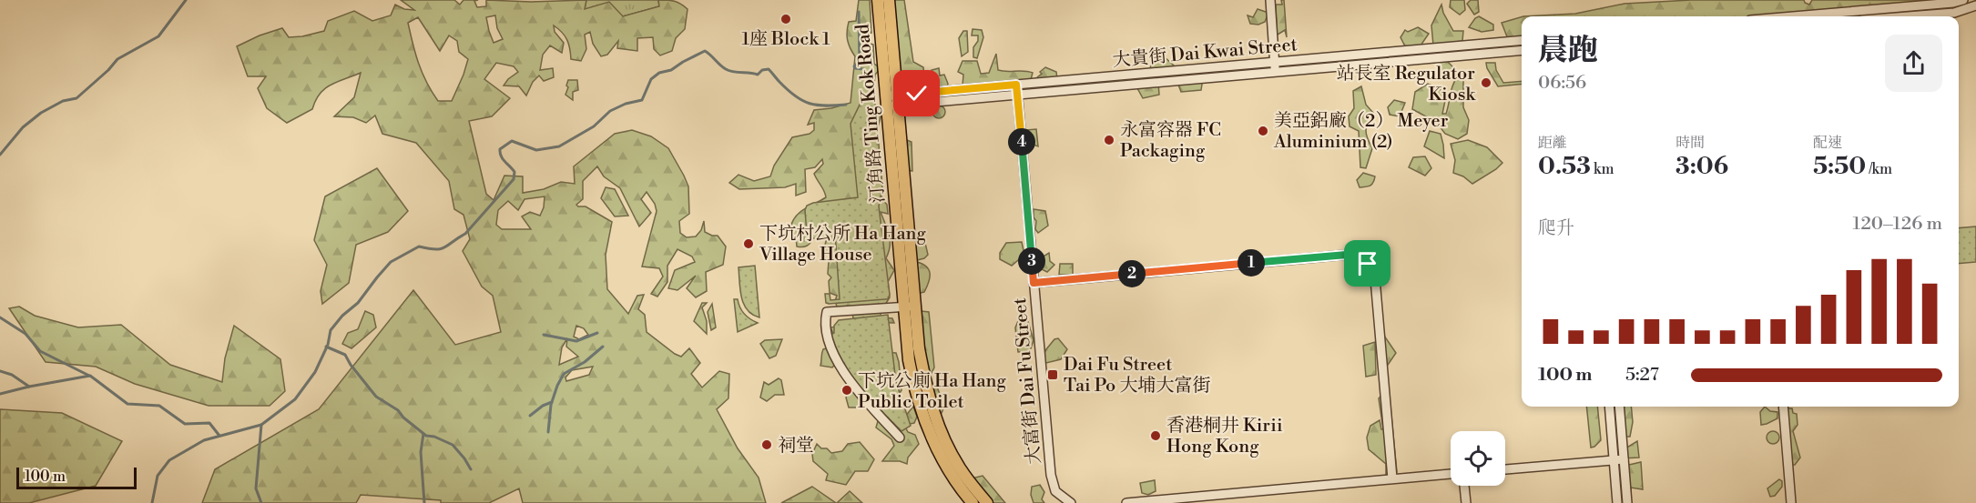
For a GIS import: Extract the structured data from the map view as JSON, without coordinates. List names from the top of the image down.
{
  "streets": {
    "main road": ["汀角路 Ting Kok Road"],
    "street": ["大貴街 Dai Kwai Street", "大富街 Dai Fu Street"]
  },
  "crossings": [
    ["大貴街 Dai Kwai Street", "汀角路 Ting Kok Road"],
    ["大貴街 Dai Kwai Street", "大富街 Dai Fu Street"]
  ],
  "places": {
    "other": [
      "1座 Block 1",
      "站長室 Regulator Kiosk",
      "美亞鋁廠（2） Meyer Aluminium (2)",
      "永富容器 FC Packaging",
      "下坑村公所 Ha Hang Village House",
      "下坑公廁 Ha Hang Public Toilet",
      "香港桐井 Kirii Hong Kong",
      "祠堂"
    ],
    "transit": ["Dai Fu Street Tai Po 大埔大富街"]
  },
  "scale_bar": "100 m",
  "page": {
    "heading": ["晨跑", "06:56"],
    "stats": [
      ["距離", "0.53 km"],
      ["時間", "3:06"],
      ["配速", "5:50 /km"]
    ],
    "pins": [
      "4",
      "3",
      "1",
      "2"
    ],
    "chart": ["爬升", "120–126 m"],
    "list": [
      {
        "name": "100 m",
        "note": "5:27"
      }
    ],
    "scale": "100 m"
  }
}
